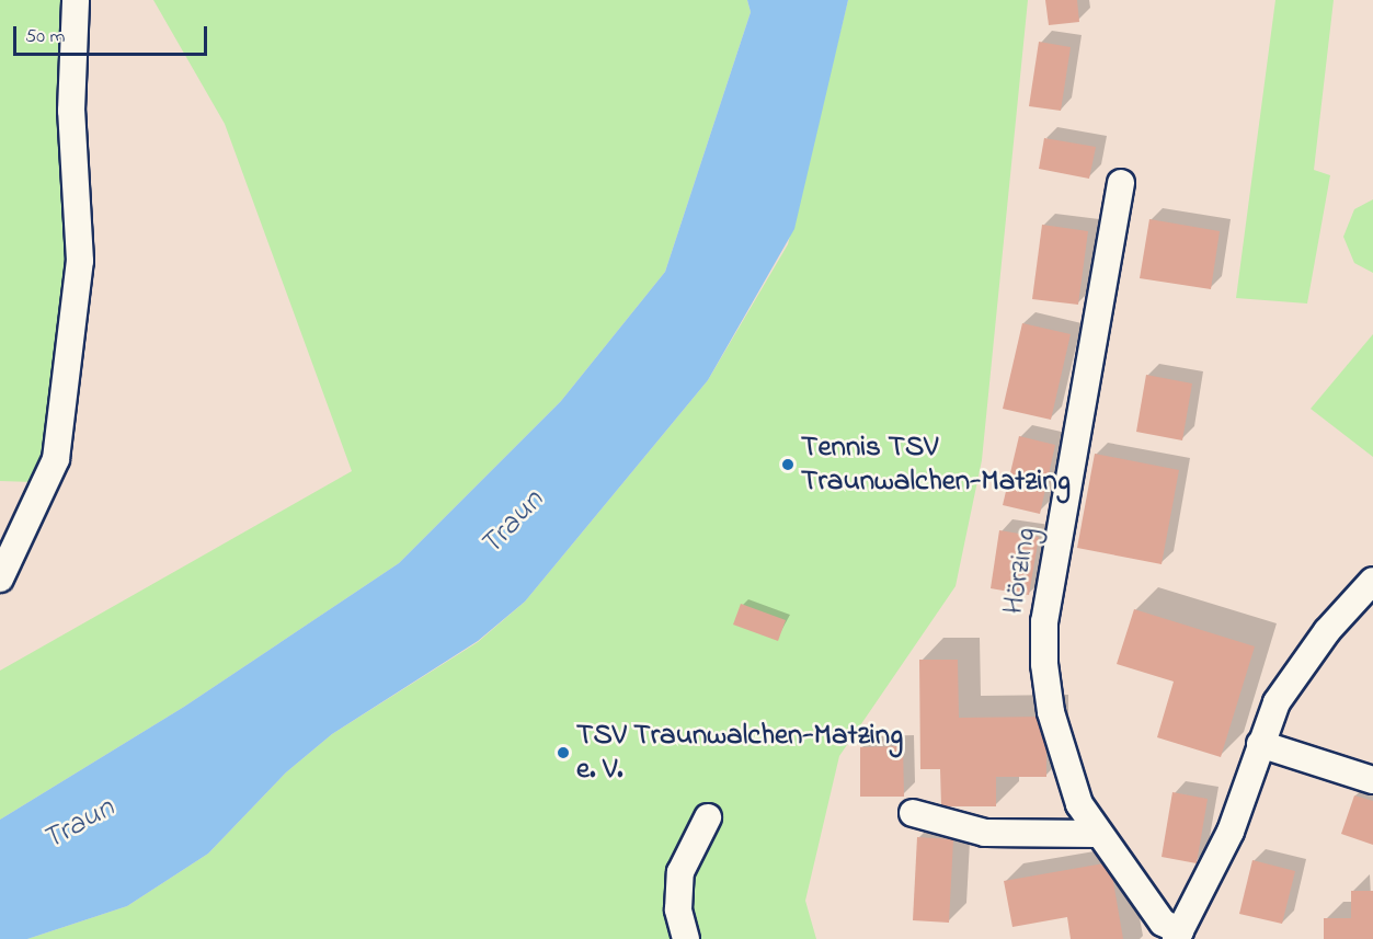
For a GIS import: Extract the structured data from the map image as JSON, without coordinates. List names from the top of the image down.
{
  "streets": {
    "street": ["Hörzing"]
  },
  "water": ["Traun"],
  "places": ["Tennis TSV Traunwalchen-Matzing", "TSV Traunwalchen-Matzing e. V."],
  "scale_bar": "50 m"
}
